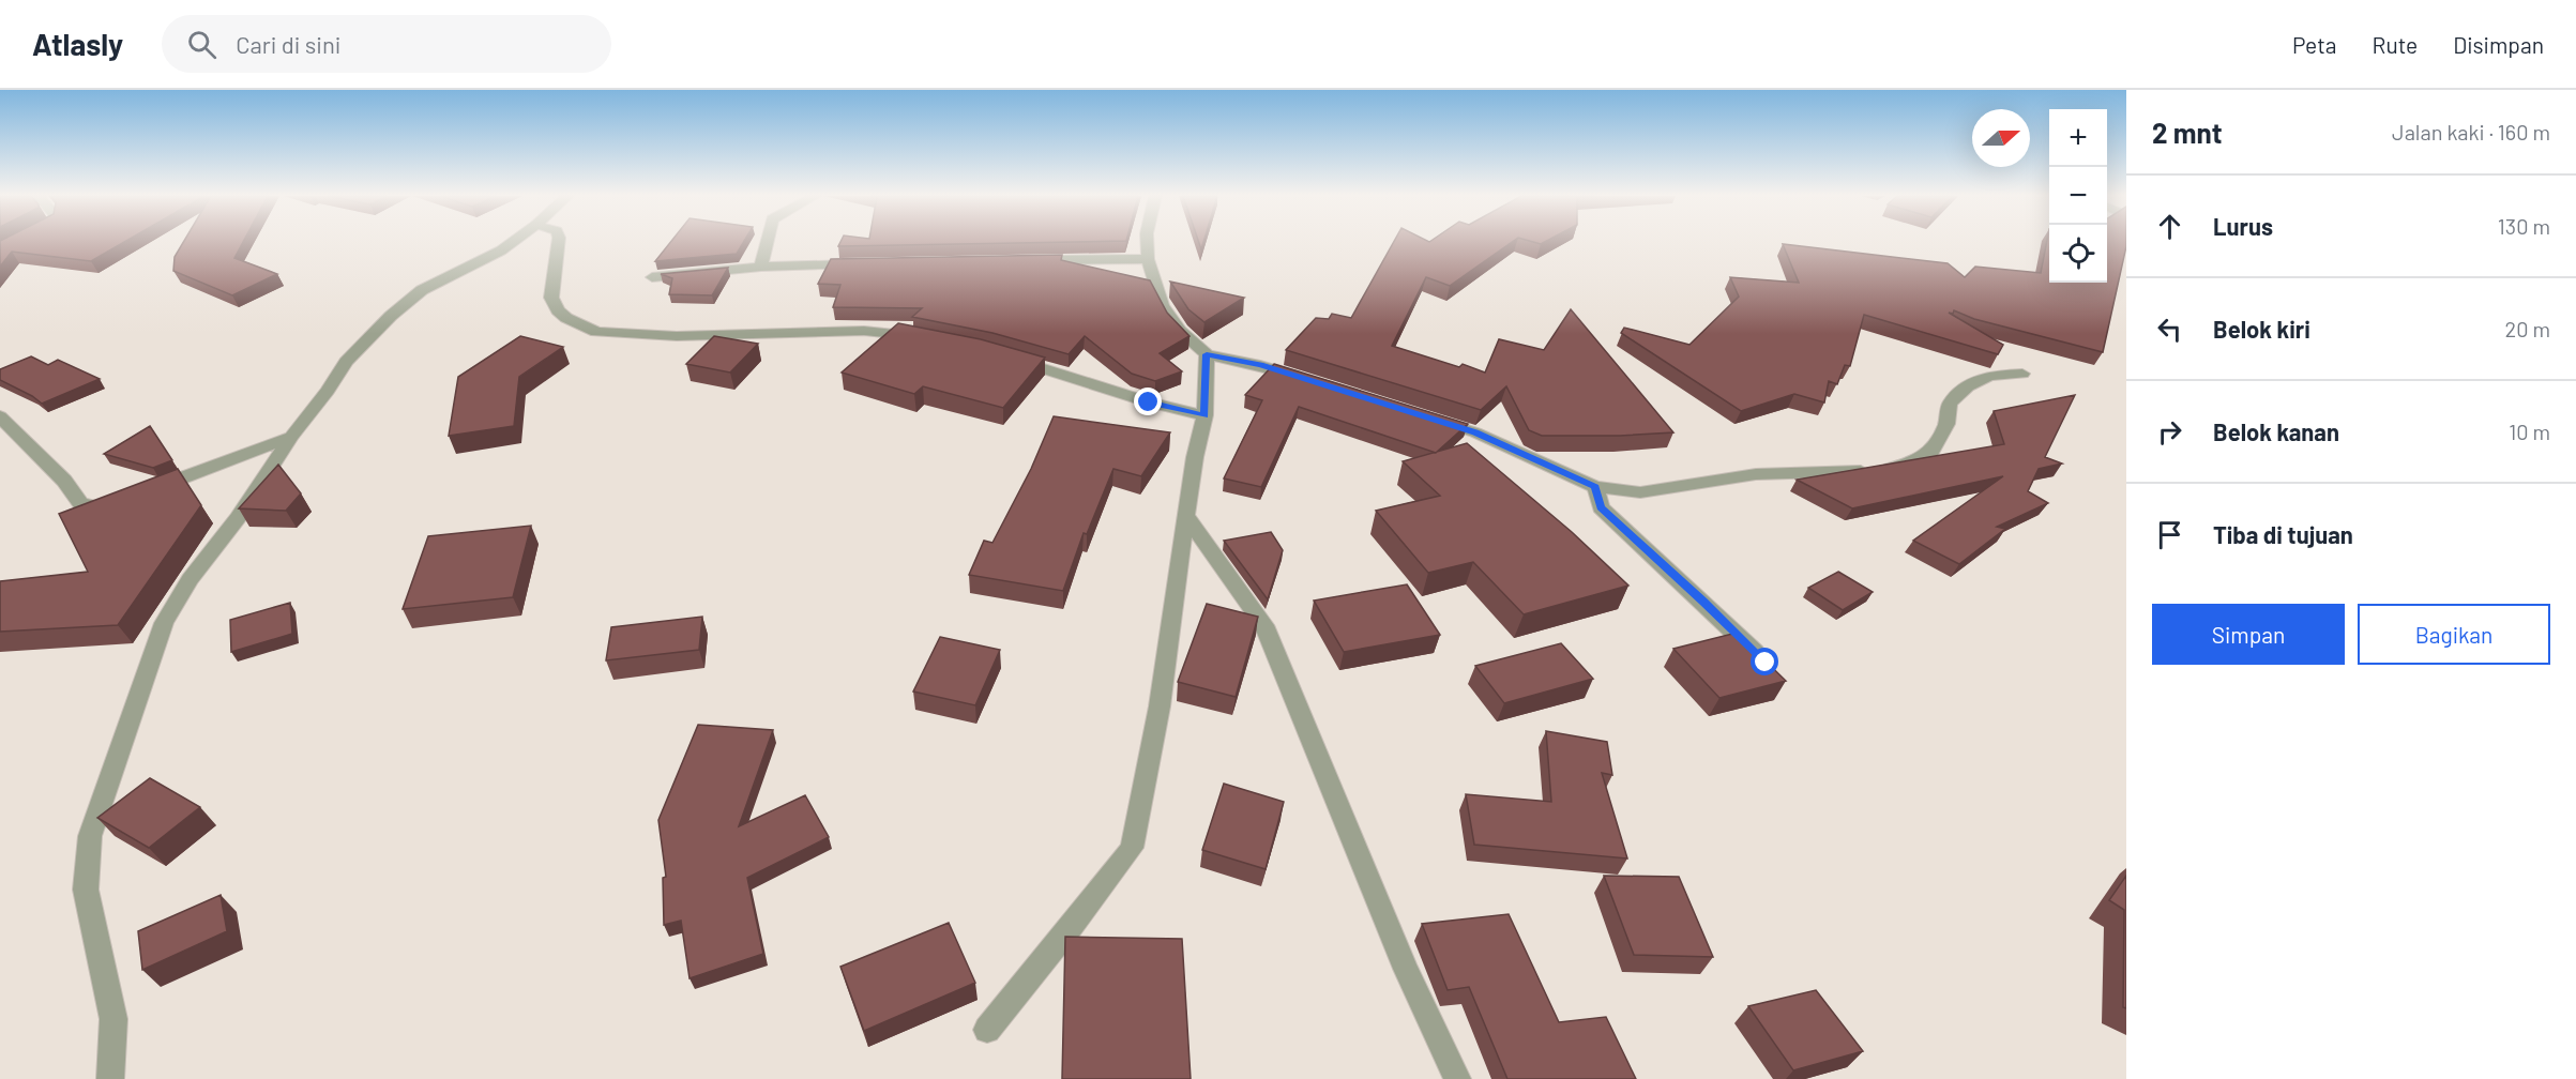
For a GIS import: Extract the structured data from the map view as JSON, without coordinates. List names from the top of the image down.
{
  "north": "right",
  "page": {
    "header": "Atlasly",
    "search": "Cari di sini",
    "nav": ["Peta", "Rute", "Disimpan"],
    "heading": ["2 mnt", "Jalan kaki · 160 m"],
    "map_buttons": ["+", "−"],
    "list": [
      ["Lurus", "130 m"],
      ["Belok kiri", "20 m"],
      ["Belok kanan", "10 m"],
      "Tiba di tujuan"
    ],
    "buttons": ["Simpan", "Bagikan"]
  }
}
